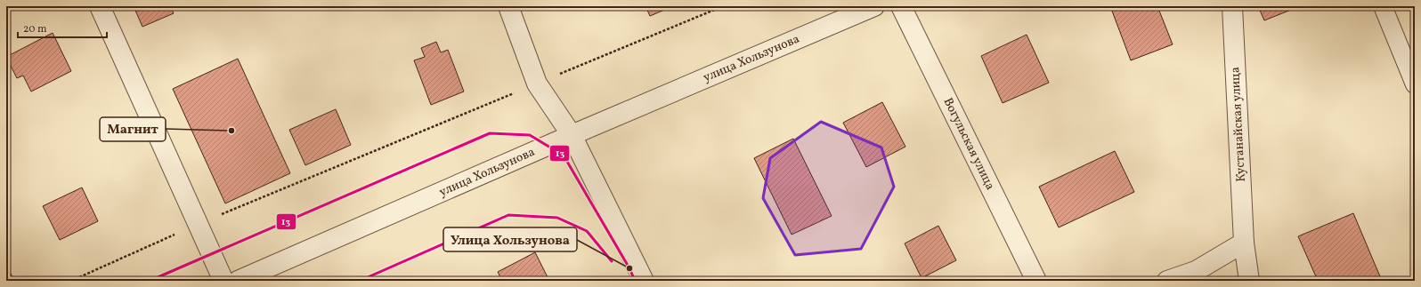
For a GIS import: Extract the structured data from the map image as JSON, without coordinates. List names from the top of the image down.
{
  "streets": {
    "street": ["улица Хользунова", "Кустанайская улица", "Вогульская улица"]
  },
  "places": ["Магнит", "Улица Хользунова"],
  "lines": ["transit line 13"],
  "scale_bar": "20 m"
}
